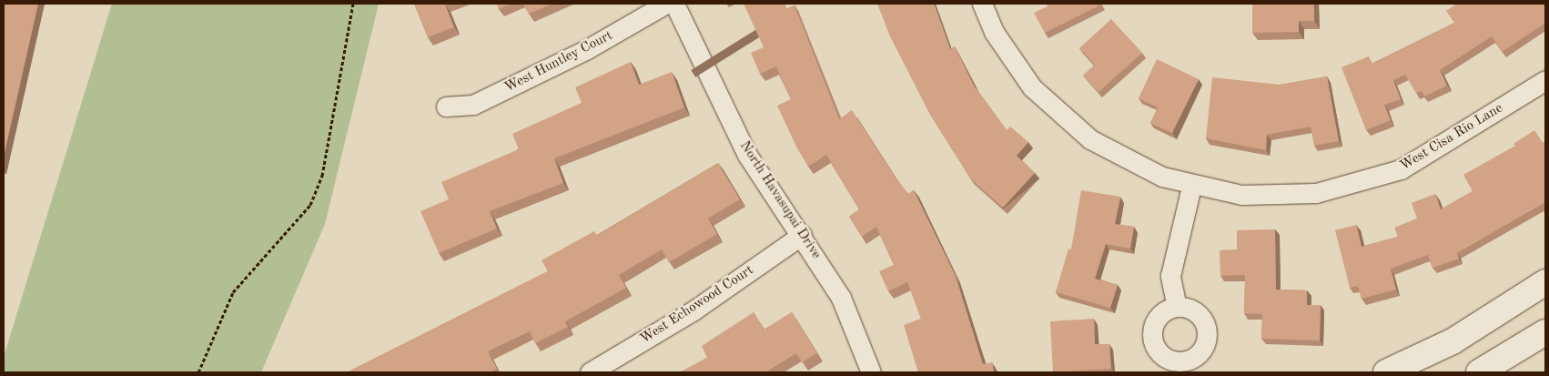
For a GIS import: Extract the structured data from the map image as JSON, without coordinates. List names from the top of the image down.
{
  "streets": {
    "street": [
      "West Huntley Court",
      "West Cisa Rio Lane",
      "North Havasupai Drive",
      "West Echowood Court"
    ]
  },
  "crossings": [
    ["North Havasupai Drive", "West Echowood Court"]
  ]
}
